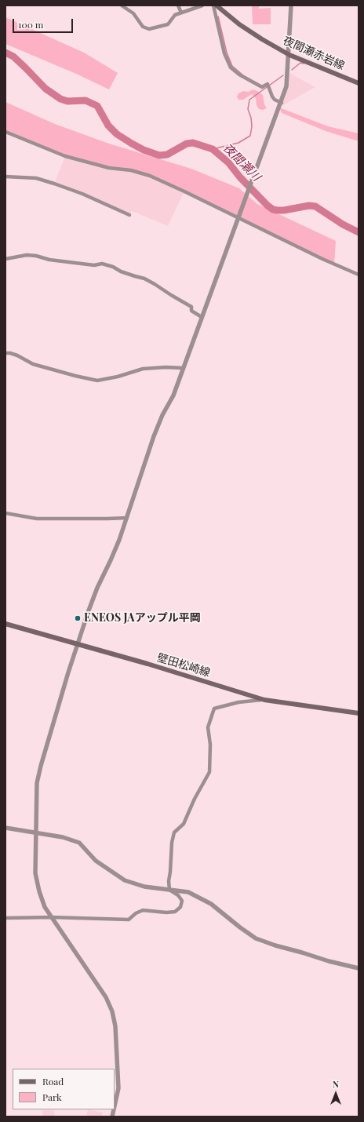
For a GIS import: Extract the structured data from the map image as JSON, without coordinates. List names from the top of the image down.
{
  "streets": {
    "main road": ["夜間瀬赤岩線", "壁田松崎線"]
  },
  "water": ["夜間瀬川"],
  "places": ["ENEOS JAアップル平岡"],
  "legend": ["Road", "Park"],
  "scale_bar": "100 m",
  "north": "top"
}
